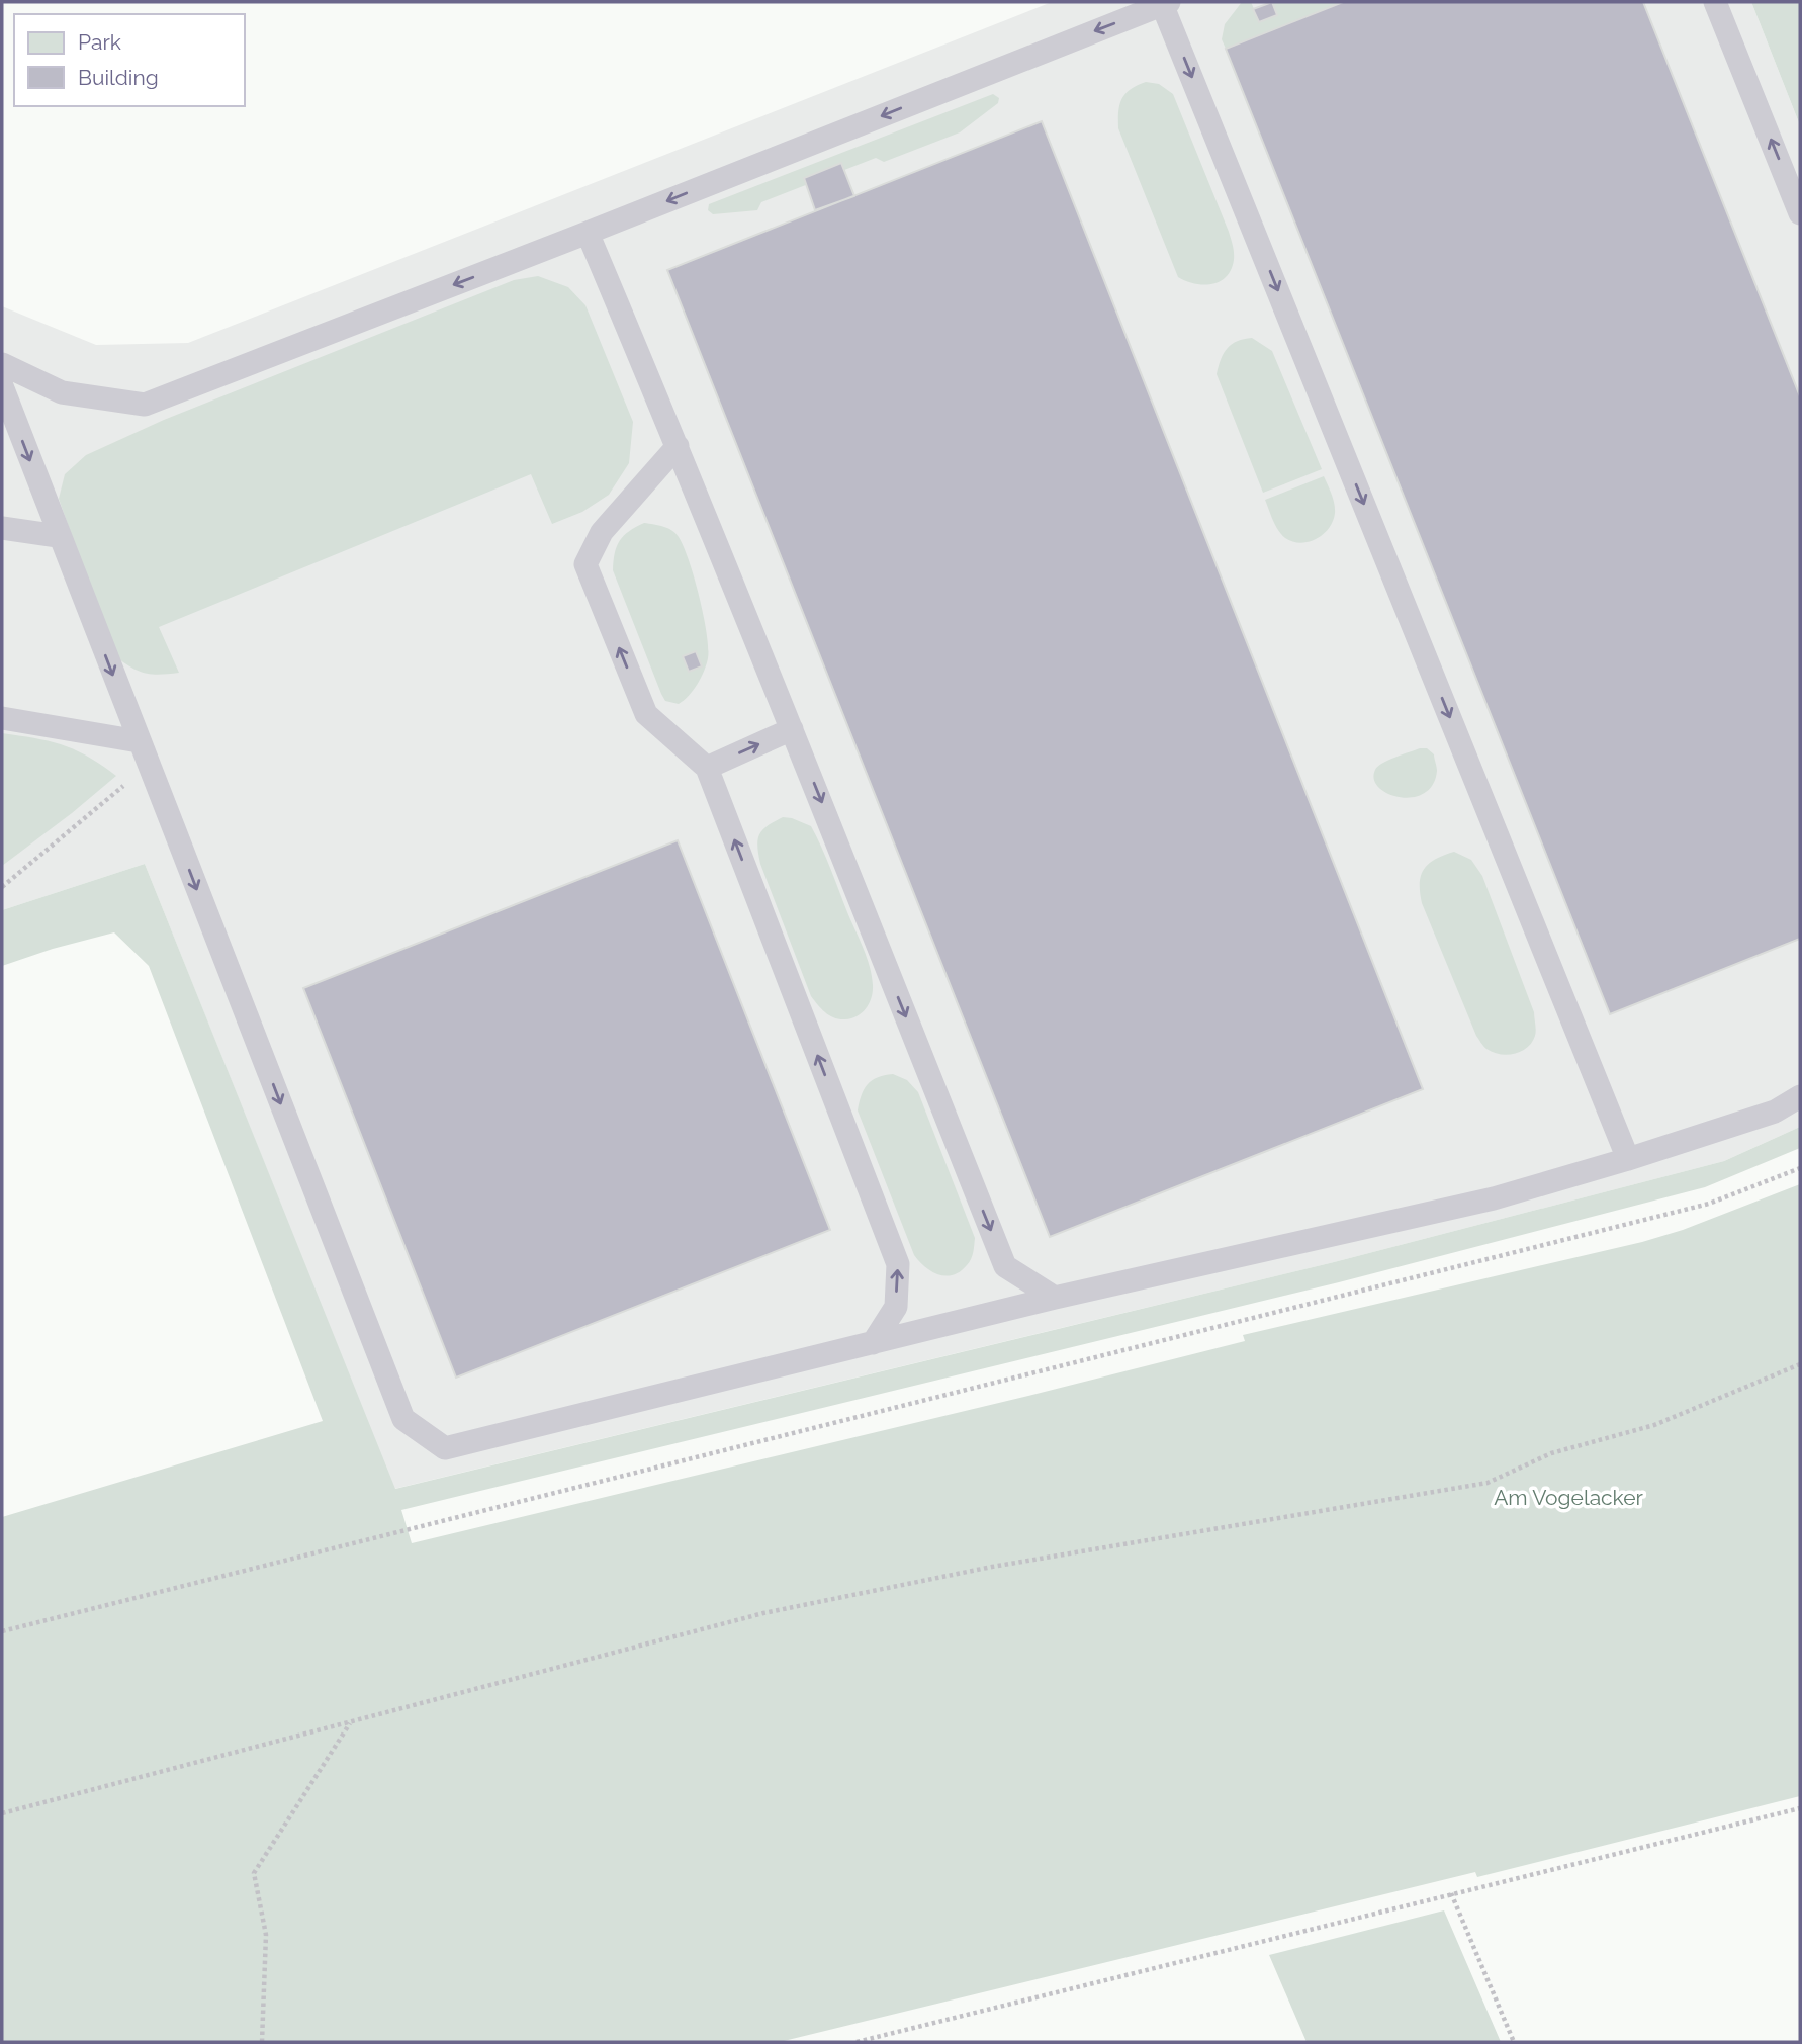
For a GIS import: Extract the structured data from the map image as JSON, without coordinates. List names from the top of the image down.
{
  "parks": ["Am Vogelacker"],
  "legend": ["Park", "Building"]
}
